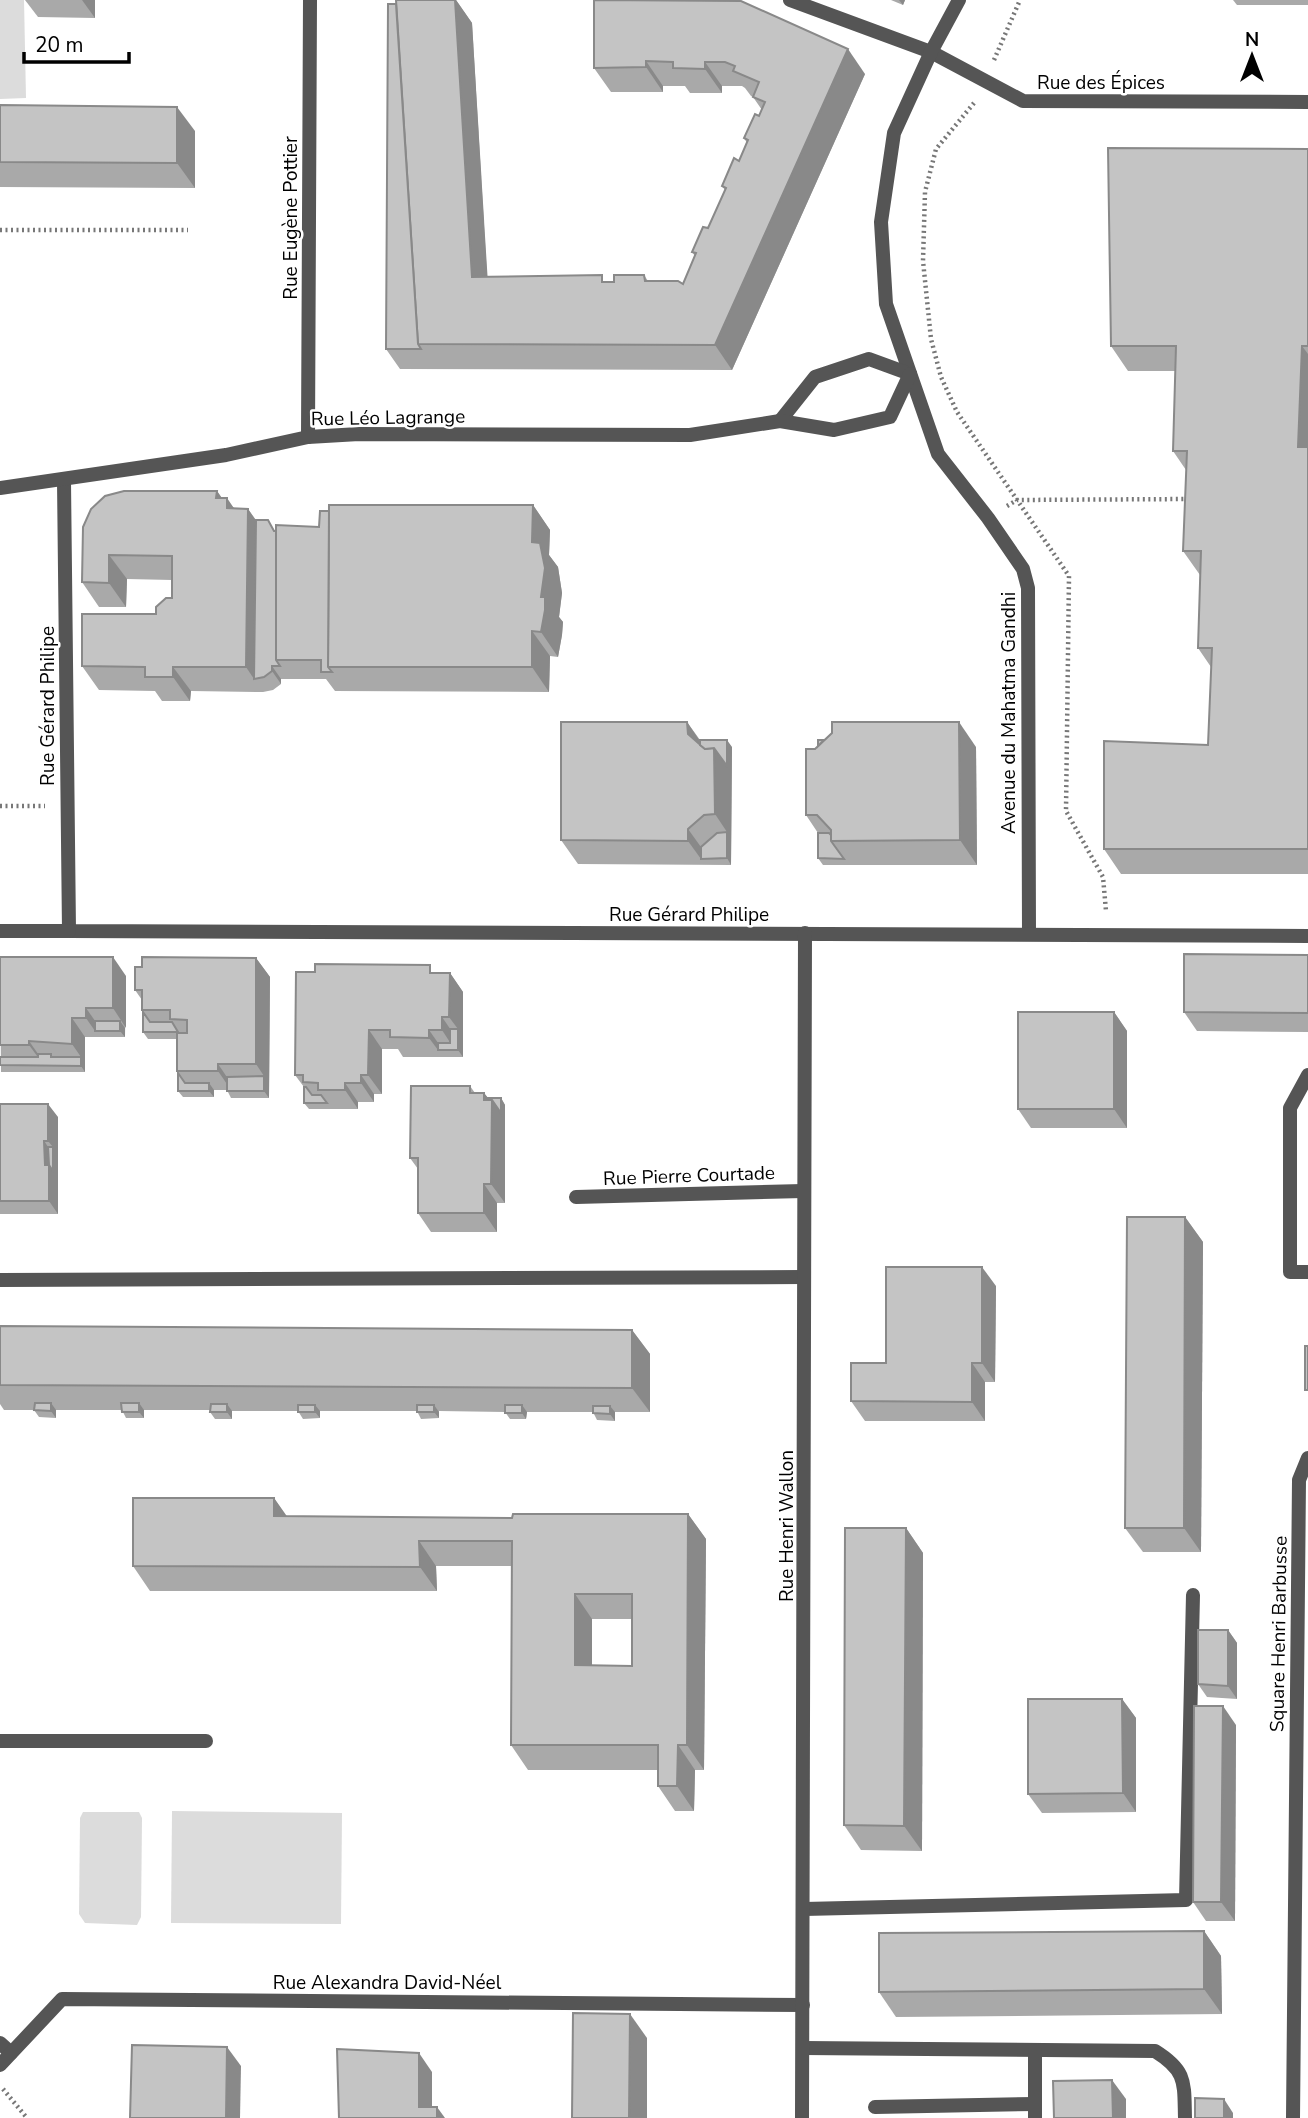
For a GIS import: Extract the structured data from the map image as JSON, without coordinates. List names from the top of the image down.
{
  "streets": {
    "street": [
      "Rue des Épices",
      "Rue Eugène Pottier",
      "Rue Léo Lagrange",
      "Rue Gérard Philipe",
      "Avenue du Mahatma Gandhi",
      "Rue Pierre Courtade",
      "Rue Henri Wallon",
      "Square Henri Barbusse",
      "Rue Alexandra David-Néel"
    ]
  },
  "crossings": [
    ["Rue des Épices", "Avenue du Mahatma Gandhi"],
    ["Rue Eugène Pottier", "Rue Léo Lagrange"],
    ["Rue Léo Lagrange", "Rue Gérard Philipe"],
    ["Rue Léo Lagrange", "Avenue du Mahatma Gandhi"],
    ["Rue Gérard Philipe", "Avenue du Mahatma Gandhi"],
    ["Rue Gérard Philipe", "Rue Henri Wallon"],
    ["Rue Pierre Courtade", "Rue Henri Wallon"],
    ["Rue Henri Wallon", "Rue Alexandra David-Néel"]
  ],
  "scale_bar": "20 m",
  "north": "top"
}
